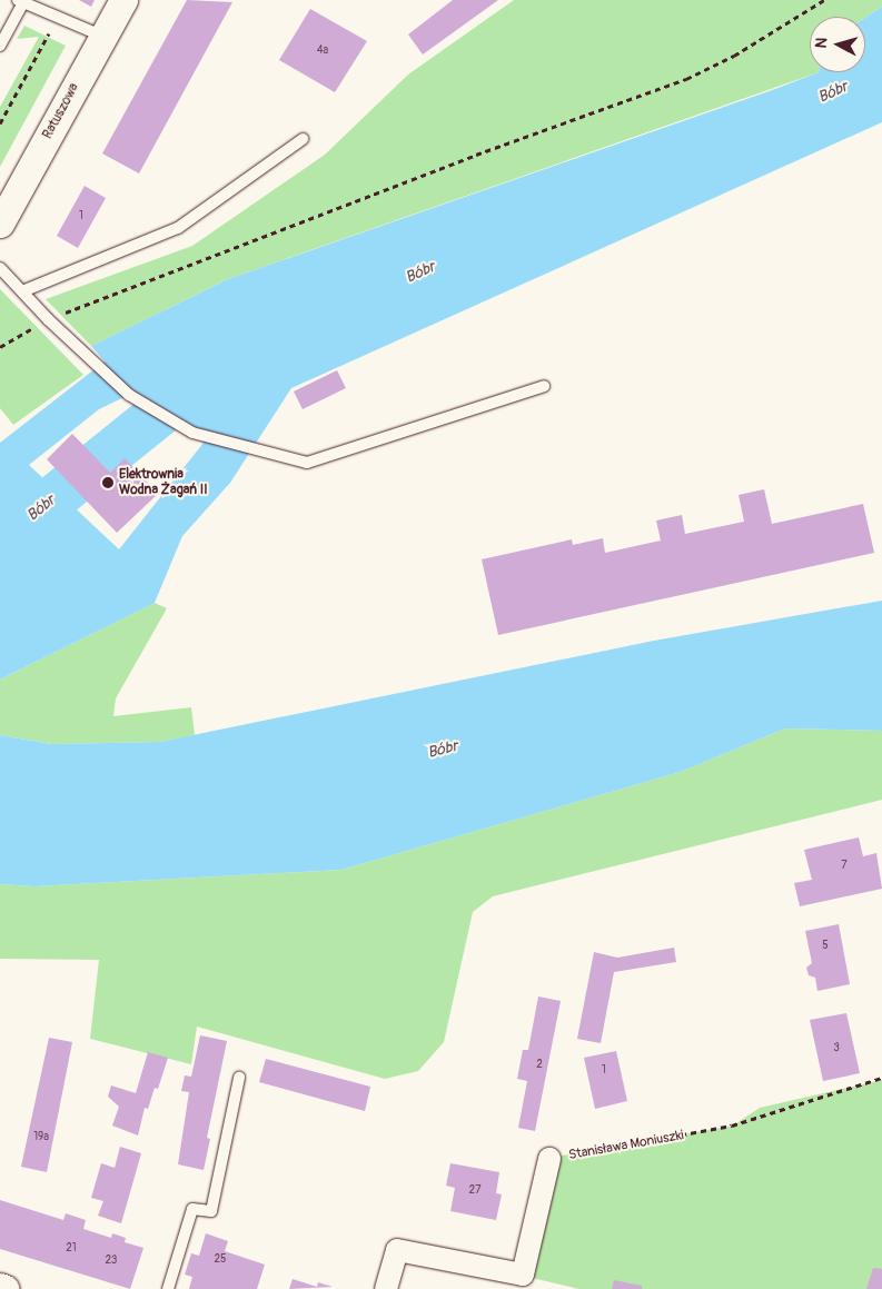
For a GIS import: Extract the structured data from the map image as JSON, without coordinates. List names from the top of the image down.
{
  "streets": {
    "street": ["Ratuszowa", "Stanisława Moniuszki"]
  },
  "water": ["Bóbr"],
  "places": ["Elektrownia Wodna Żagań II"],
  "house_numbers": [
    "4a",
    "1",
    "7",
    "5",
    "3",
    "2",
    "1",
    "19a",
    "27",
    "21",
    "25",
    "23"
  ],
  "north": "left"
}
